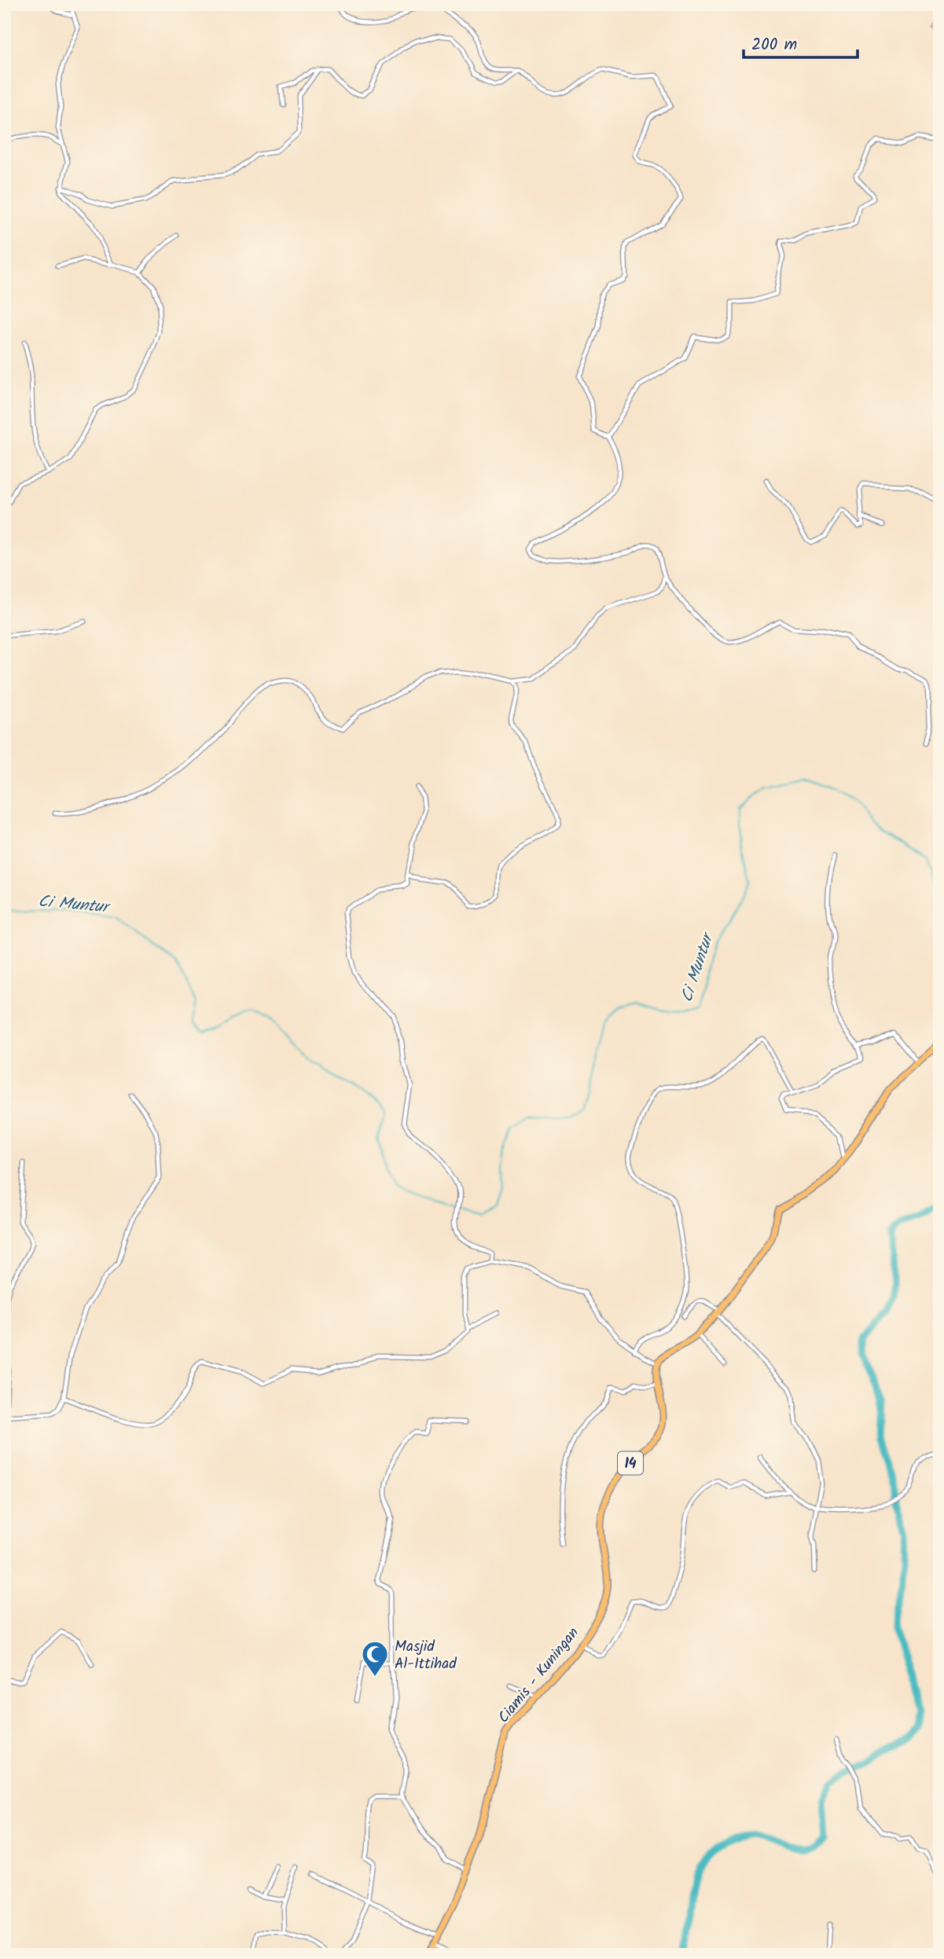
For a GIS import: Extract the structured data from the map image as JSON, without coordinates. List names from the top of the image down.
{
  "streets": {
    "highway": ["14", "Ciamis - Kuningan"]
  },
  "water": ["Ci Muntur"],
  "places": {
    "mosque": ["Masjid Al-Ittihad"]
  },
  "scale_bar": "200 m"
}
